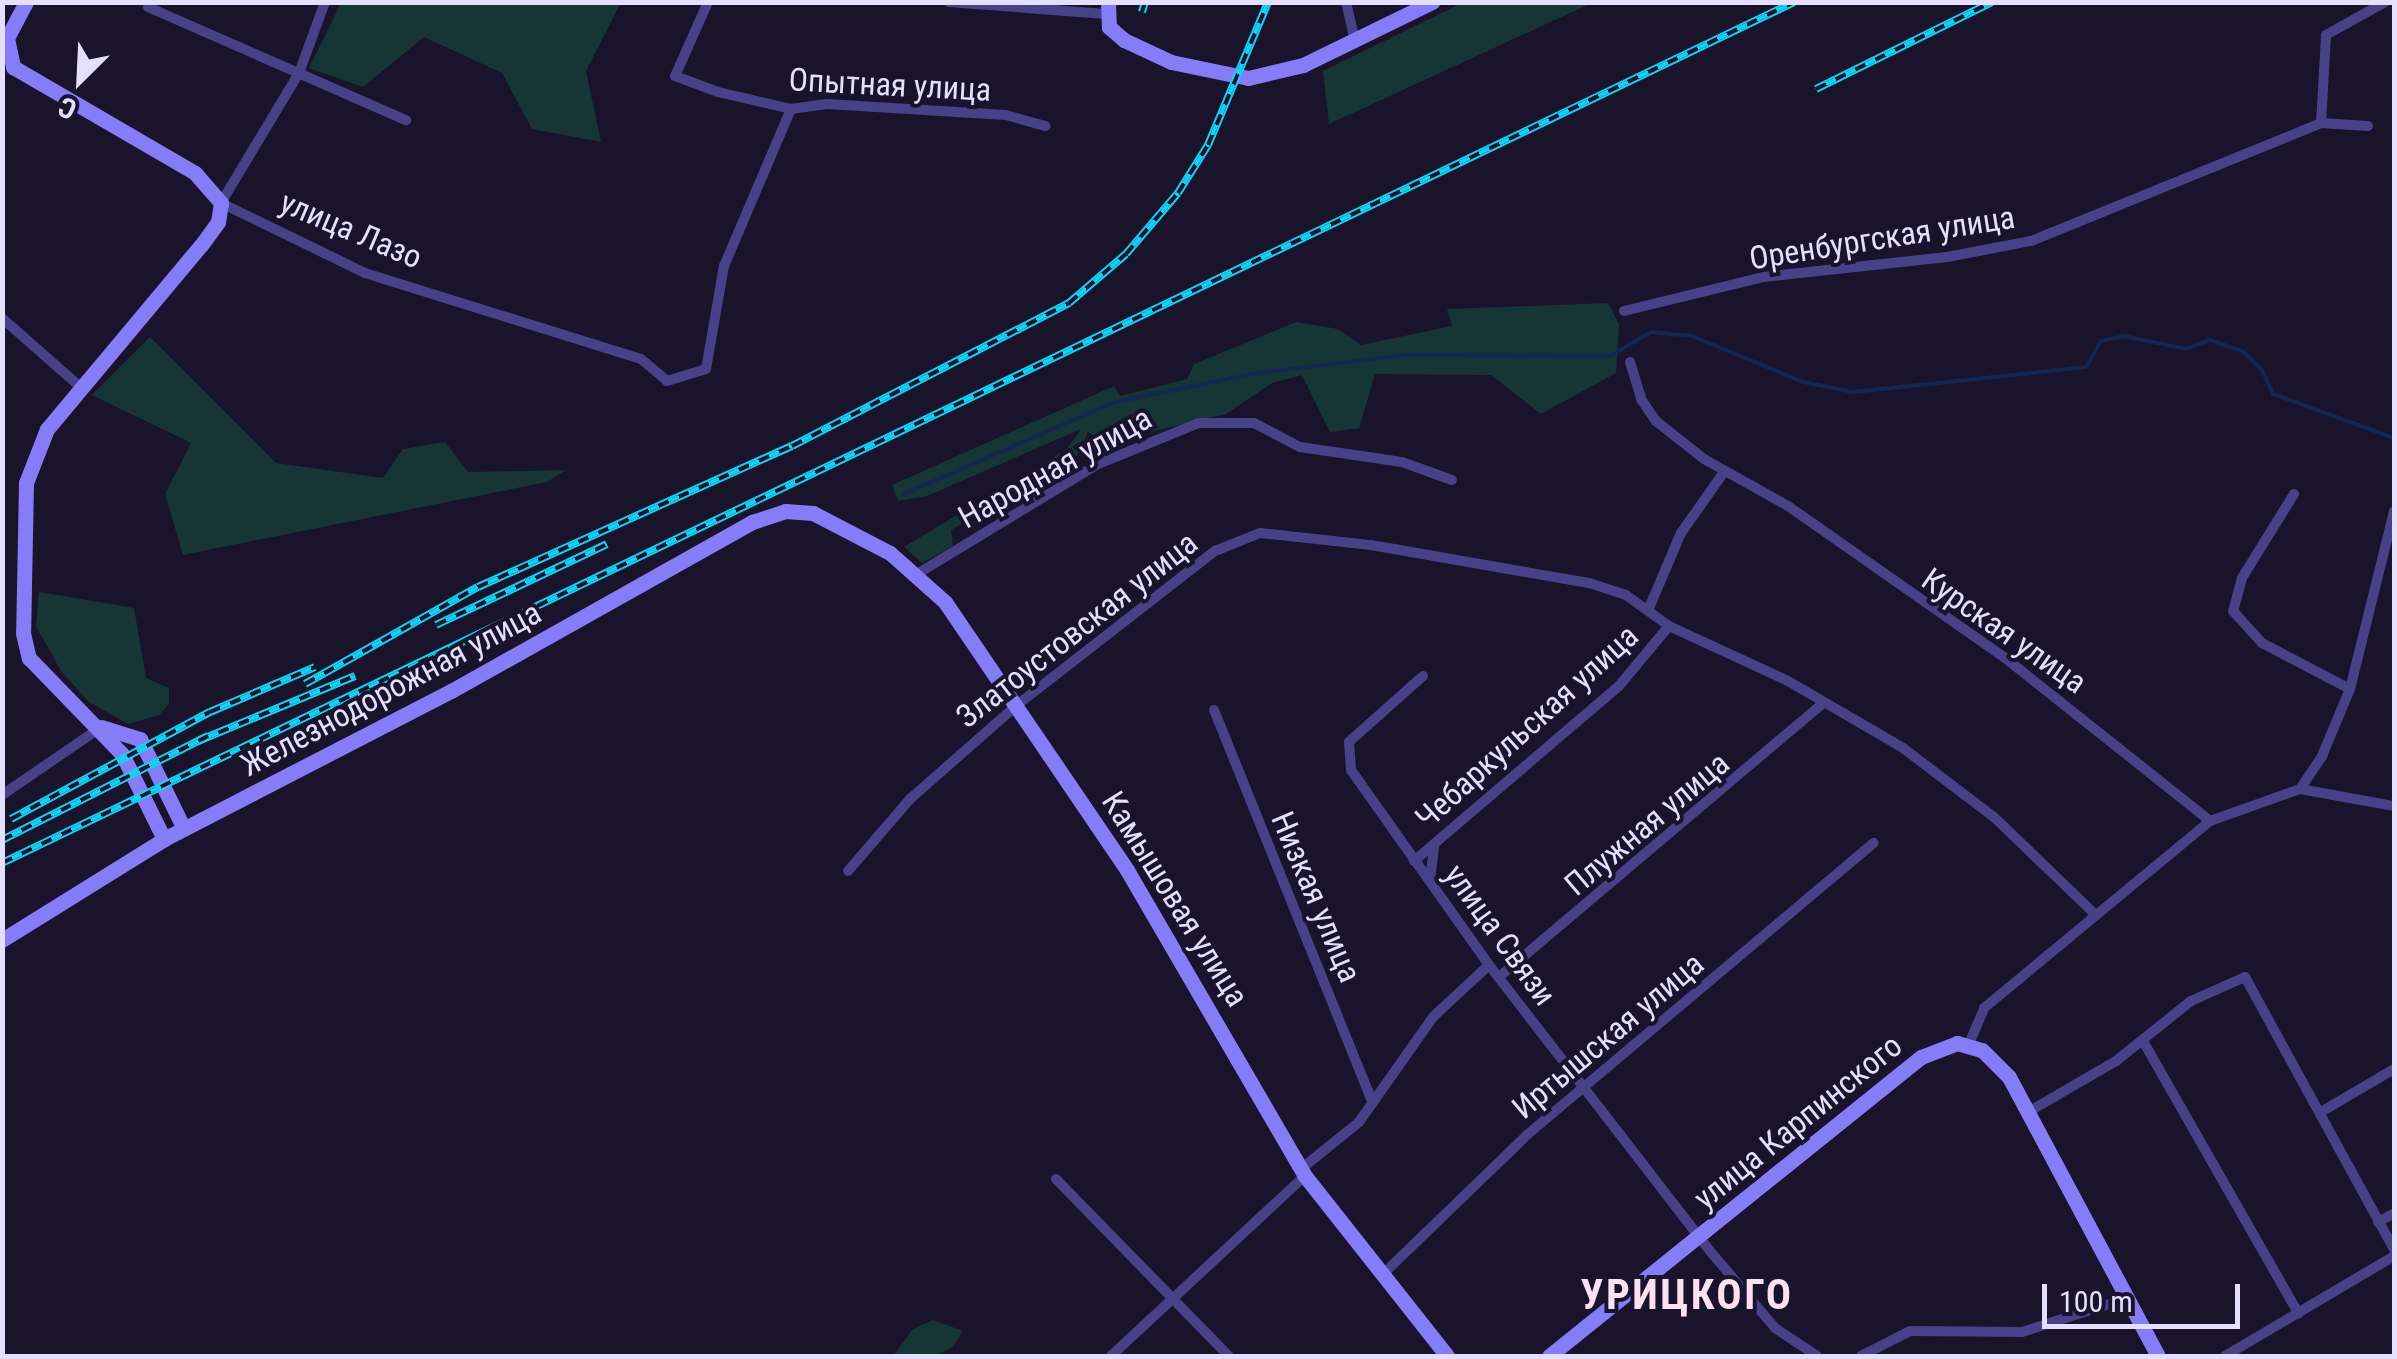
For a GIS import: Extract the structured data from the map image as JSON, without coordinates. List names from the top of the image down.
{
  "streets": {
    "main road": [
      "улица Лазо",
      "Железнодорожная улица",
      "Камышовая улица",
      "улица Карпинского"
    ],
    "street": [
      "Опытная улица",
      "Оренбургская улица",
      "Народная улица",
      "Златоустовская улица",
      "Курская улица",
      "Чебаркульская улица",
      "Плужная улица",
      "Низкая улица",
      "улица Связи",
      "Иртышская улица"
    ]
  },
  "crossings": [
    ["Опытная улица", "улица Лазо"],
    ["Народная улица", "Камышовая улица"],
    ["Златоустовская улица", "Чебаркульская улица"],
    ["Златоустовская улица", "Плужная улица"],
    ["Златоустовская улица", "Камышовая улица"],
    ["Курская улица", "Чебаркульская улица"],
    ["Железнодорожная улица", "Камышовая улица"],
    ["Чебаркульская улица", "улица Связи"],
    ["Плужная улица", "улица Связи"],
    ["Камышовая улица", "Иртышская улица"],
    ["улица Связи", "Иртышская улица"],
    ["улица Связи", "улица Карпинского"]
  ],
  "districts": ["УРИЦКОГО"],
  "scale_bar": "100 m",
  "north": "bottom left"
}
